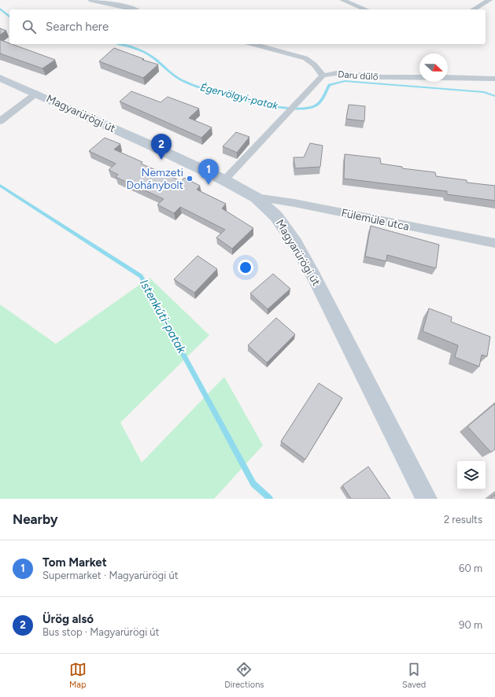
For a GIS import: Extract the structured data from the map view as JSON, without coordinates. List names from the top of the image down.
{
  "streets": {
    "main road": ["Magyarürögi út"],
    "street": ["Daru dűlő", "Fülemüle utca"]
  },
  "crossings": [
    ["Daru dűlő", "Magyarürögi út"],
    ["Magyarürögi út", "Fülemüle utca"]
  ],
  "water": ["Égervölgyi-patak", "Istenkúti-patak"],
  "places": ["Nemzeti Dohánybolt"],
  "north": "right",
  "page": {
    "search": "Search here",
    "pins": ["2", "1"],
    "heading": ["Nearby", "2 results"],
    "list": [
      {
        "mark": "1",
        "name": "Tom Market",
        "note": "Supermarket · Magyarürögi út",
        "value": "60 m"
      },
      {
        "mark": "2",
        "name": "Ürög alsó",
        "note": "Bus stop · Magyarürögi út",
        "value": "90 m"
      }
    ],
    "nav": ["Map", "Directions", "Saved"]
  }
}
